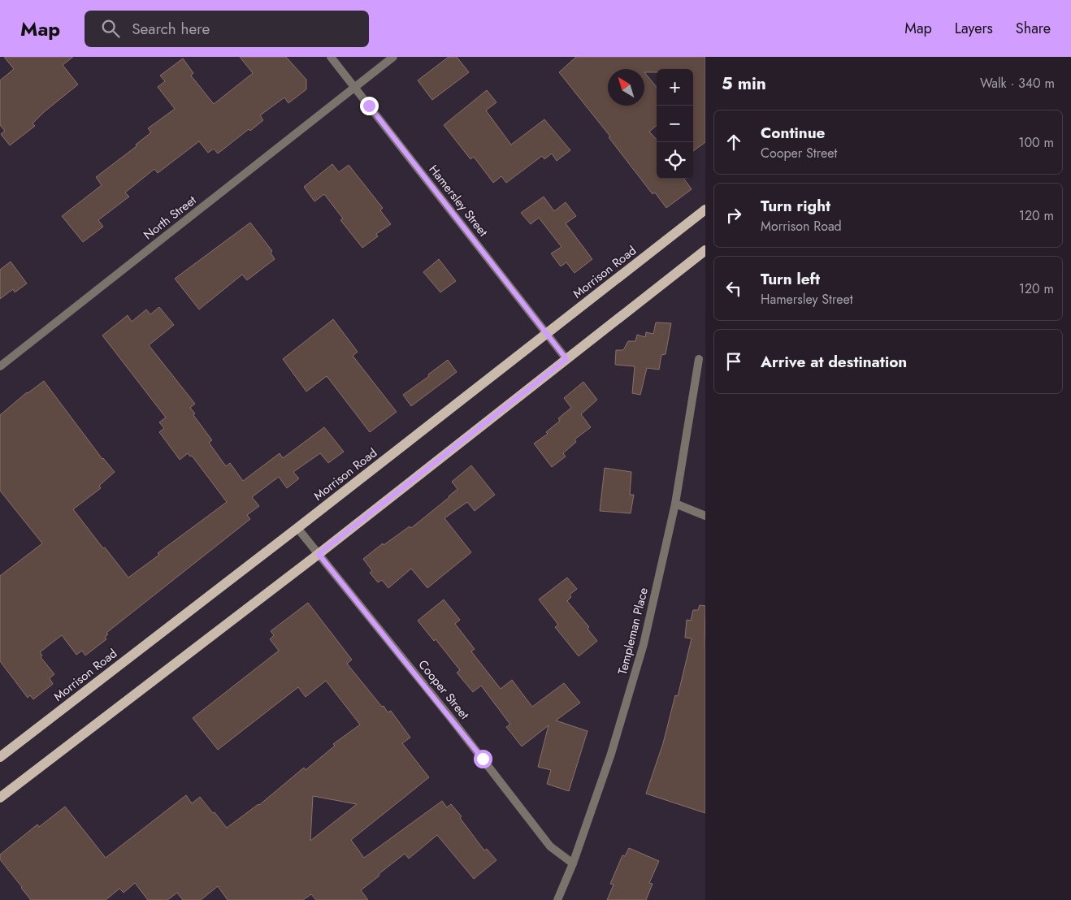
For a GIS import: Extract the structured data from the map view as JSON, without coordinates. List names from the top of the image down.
{
  "streets": {
    "main road": ["Morrison Road"],
    "street": [
      "Hamersley Street",
      "North Street",
      "Templeman Place",
      "Cooper Street"
    ]
  },
  "crossings": [
    ["Hamersley Street", "North Street"],
    ["Hamersley Street", "Morrison Road"],
    ["Morrison Road", "Cooper Street"],
    ["Templeman Place", "Cooper Street"]
  ],
  "north": "top left",
  "page": {
    "header": "Map",
    "search": "Search here",
    "nav": ["Map", "Layers", "Share"],
    "heading": ["5 min", "Walk · 340 m"],
    "map_buttons": ["+", "−"],
    "list": [
      ["Continue", "Cooper Street", "100 m"],
      ["Turn right", "Morrison Road", "120 m"],
      ["Turn left", "Hamersley Street", "120 m"],
      "Arrive at destination"
    ]
  }
}
